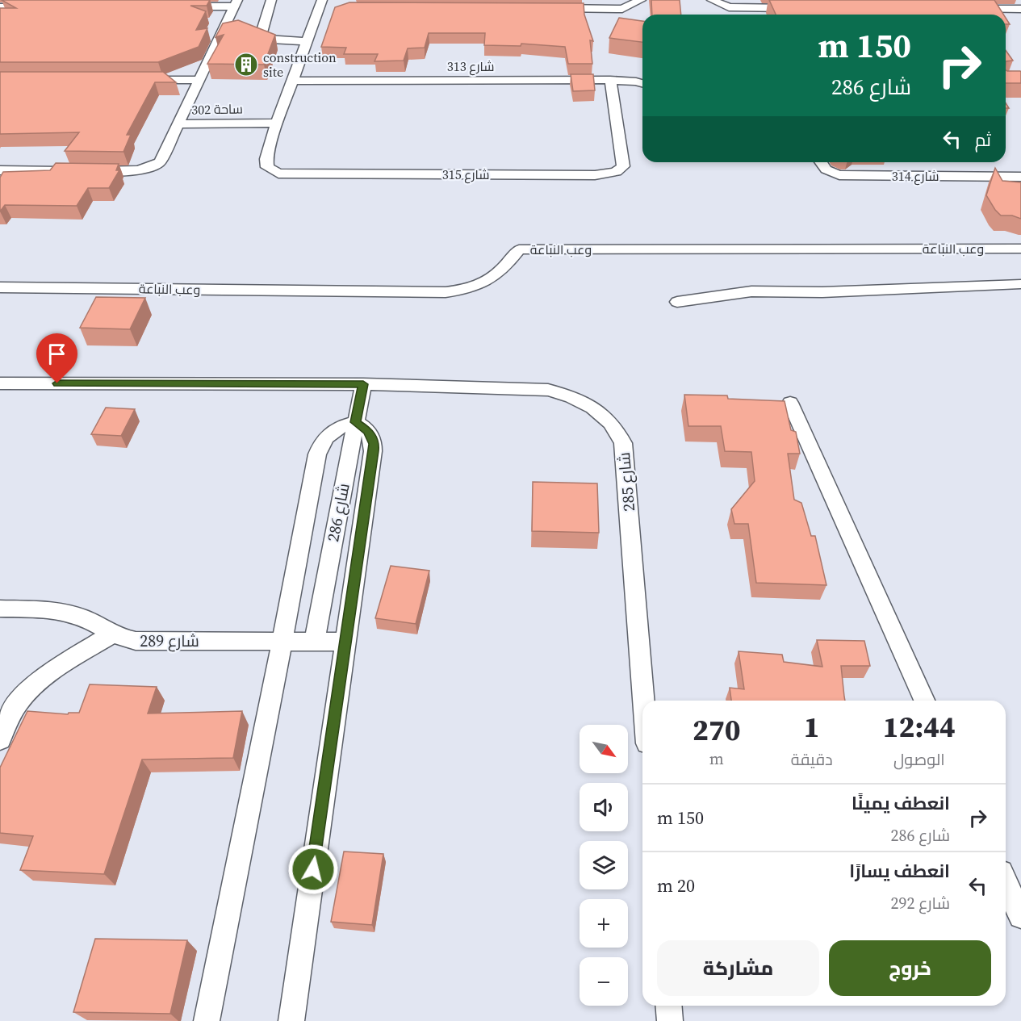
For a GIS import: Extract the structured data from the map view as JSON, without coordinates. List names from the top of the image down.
{
  "streets": {
    "street": [
      "شارع 313",
      "ساحة 302",
      "شارع 315",
      "شارع 314",
      "وعب النباعة",
      "شارع 285",
      "شارع 286",
      "شارع 289"
    ]
  },
  "crossings": [
    ["شارع 313", "شارع 315"],
    ["ساحة 302", "شارع 315"],
    ["شارع 285", "شارع 286"],
    ["شارع 286", "شارع 289"]
  ],
  "places": {
    "building": ["construction site"]
  },
  "north": "bottom right",
  "page": {
    "turn": ["150 m", "شارع 286"],
    "then": "ثم",
    "eta": [
      "12:44",
      "الوصول",
      "1",
      "دقيقة",
      "270",
      "m"
    ],
    "map_buttons": ["+", "−"],
    "list": [
      {
        "name": "انعطف يمينًا",
        "note": "شارع 286",
        "value": "150 m"
      },
      {
        "name": "انعطف يسارًا",
        "note": "شارع 292",
        "value": "20 m"
      }
    ],
    "buttons": ["خروج", "مشاركة"]
  }
}
